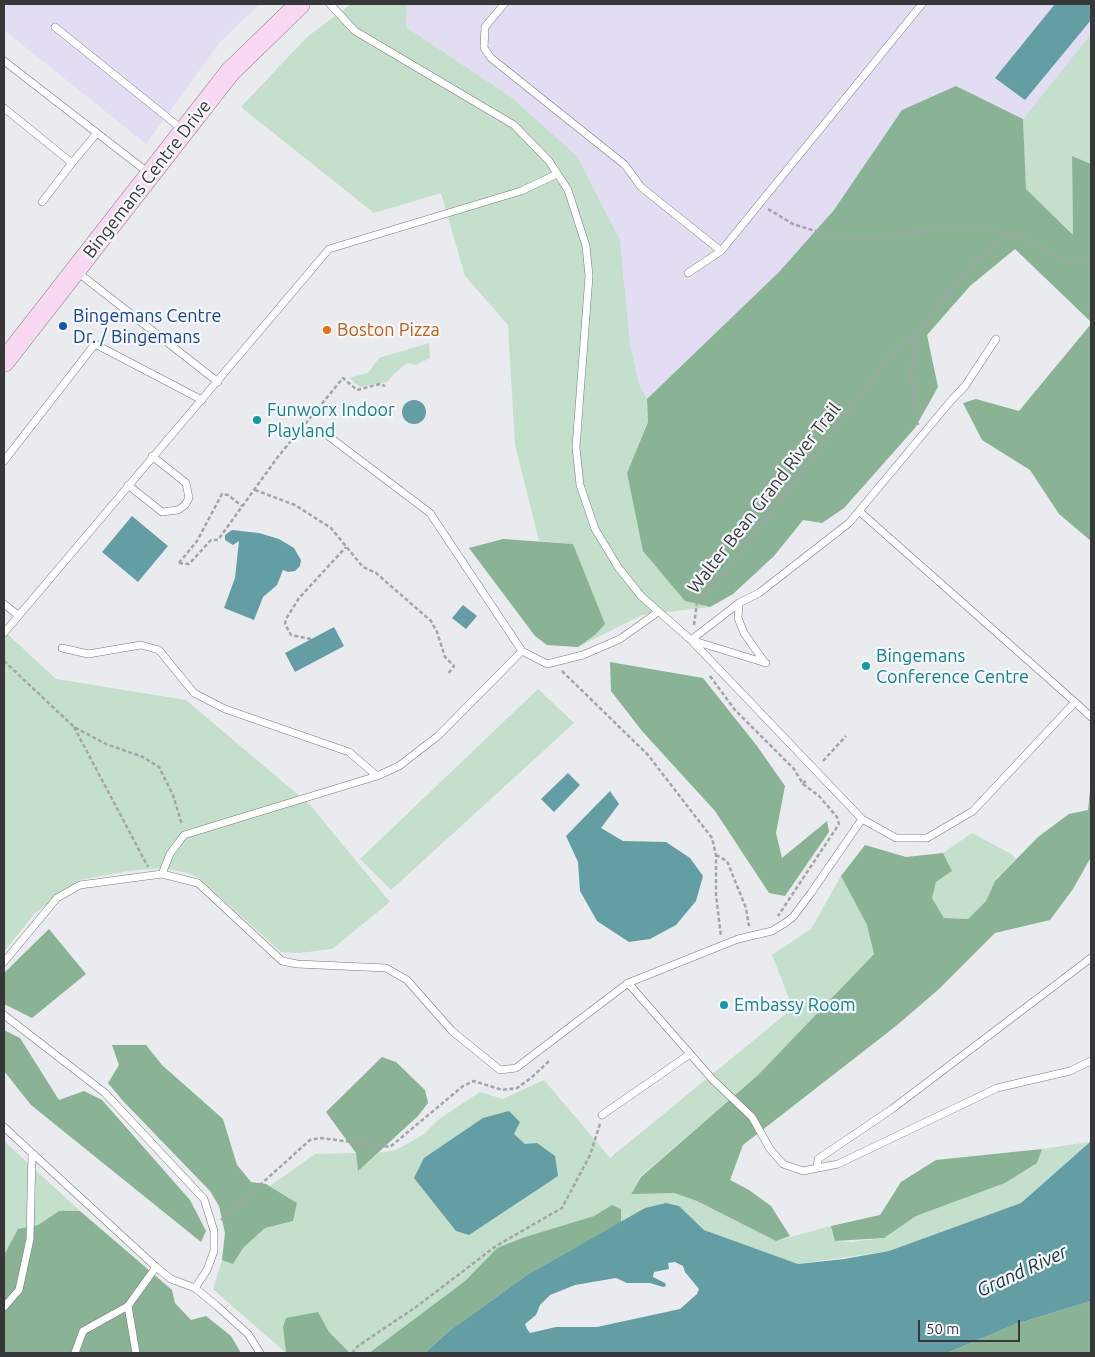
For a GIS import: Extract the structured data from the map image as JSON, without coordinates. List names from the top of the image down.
{
  "streets": {
    "main road": ["Bingemans Centre Drive"],
    "path": ["Walter Bean Grand River Trail"]
  },
  "water": ["Grand River"],
  "places": [
    "Bingemans Centre Dr. / Bingemans",
    "Boston Pizza",
    "Funworx Indoor Playland",
    "Bingemans Conference Centre",
    "Embassy Room"
  ],
  "scale_bar": "50 m"
}
